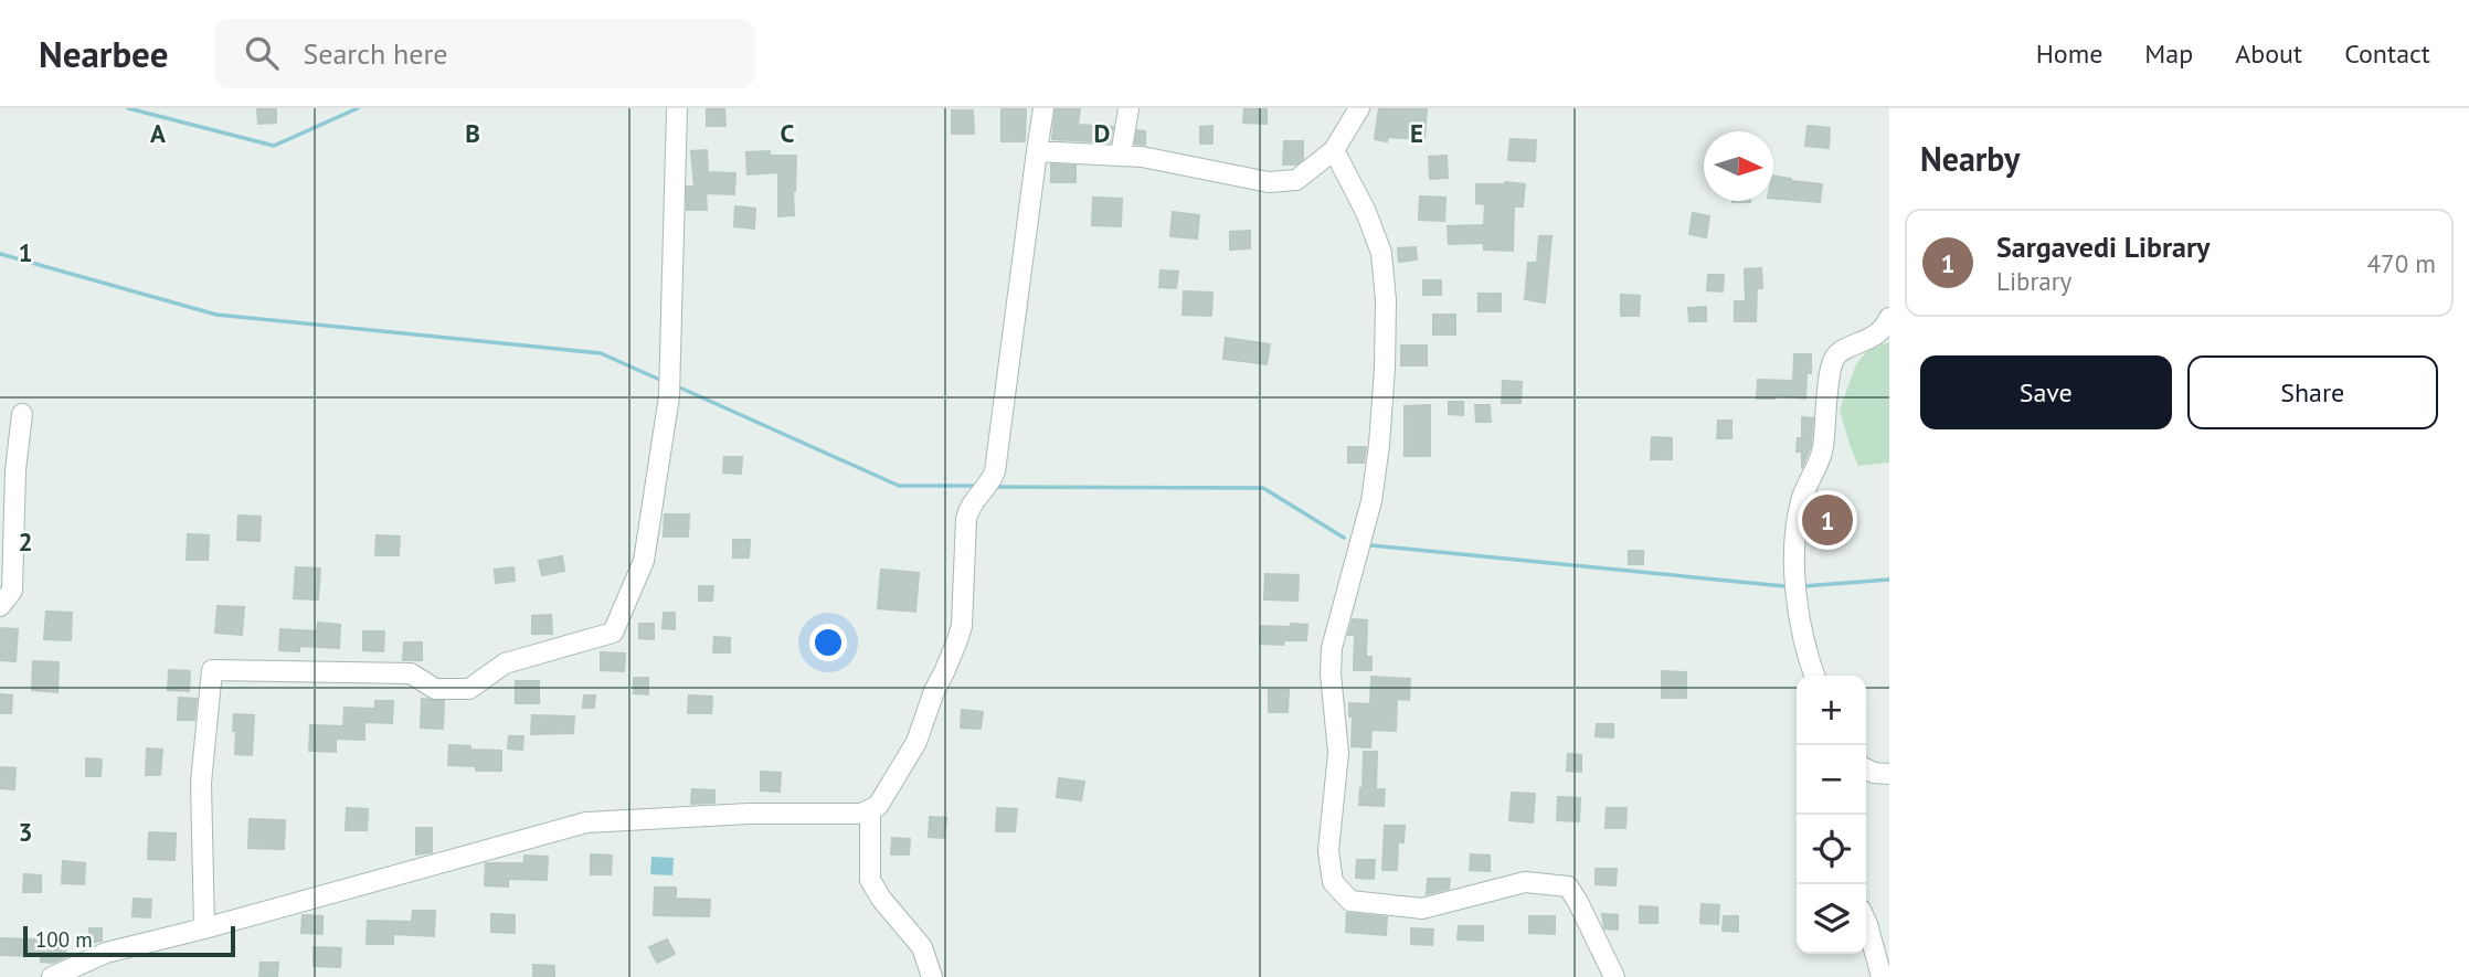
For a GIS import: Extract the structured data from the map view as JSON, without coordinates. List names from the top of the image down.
{
  "scale_bar": "100 m",
  "north": "right",
  "page": {
    "header": "Nearbee",
    "search": "Search here",
    "nav": [
      "Home",
      "Map",
      "About",
      "Contact"
    ],
    "heading": "Nearby",
    "list": [
      {
        "mark": "1",
        "name": "Sargavedi Library",
        "note": "Library",
        "value": "470 m"
      }
    ],
    "buttons": ["Save", "Share"],
    "pins": "1",
    "map_buttons": ["+", "−"],
    "scale": "100 m"
  },
  "grid": {
    "columns": [
      "A",
      "B",
      "C",
      "D",
      "E"
    ],
    "rows": ["1", "2", "3"]
  }
}
